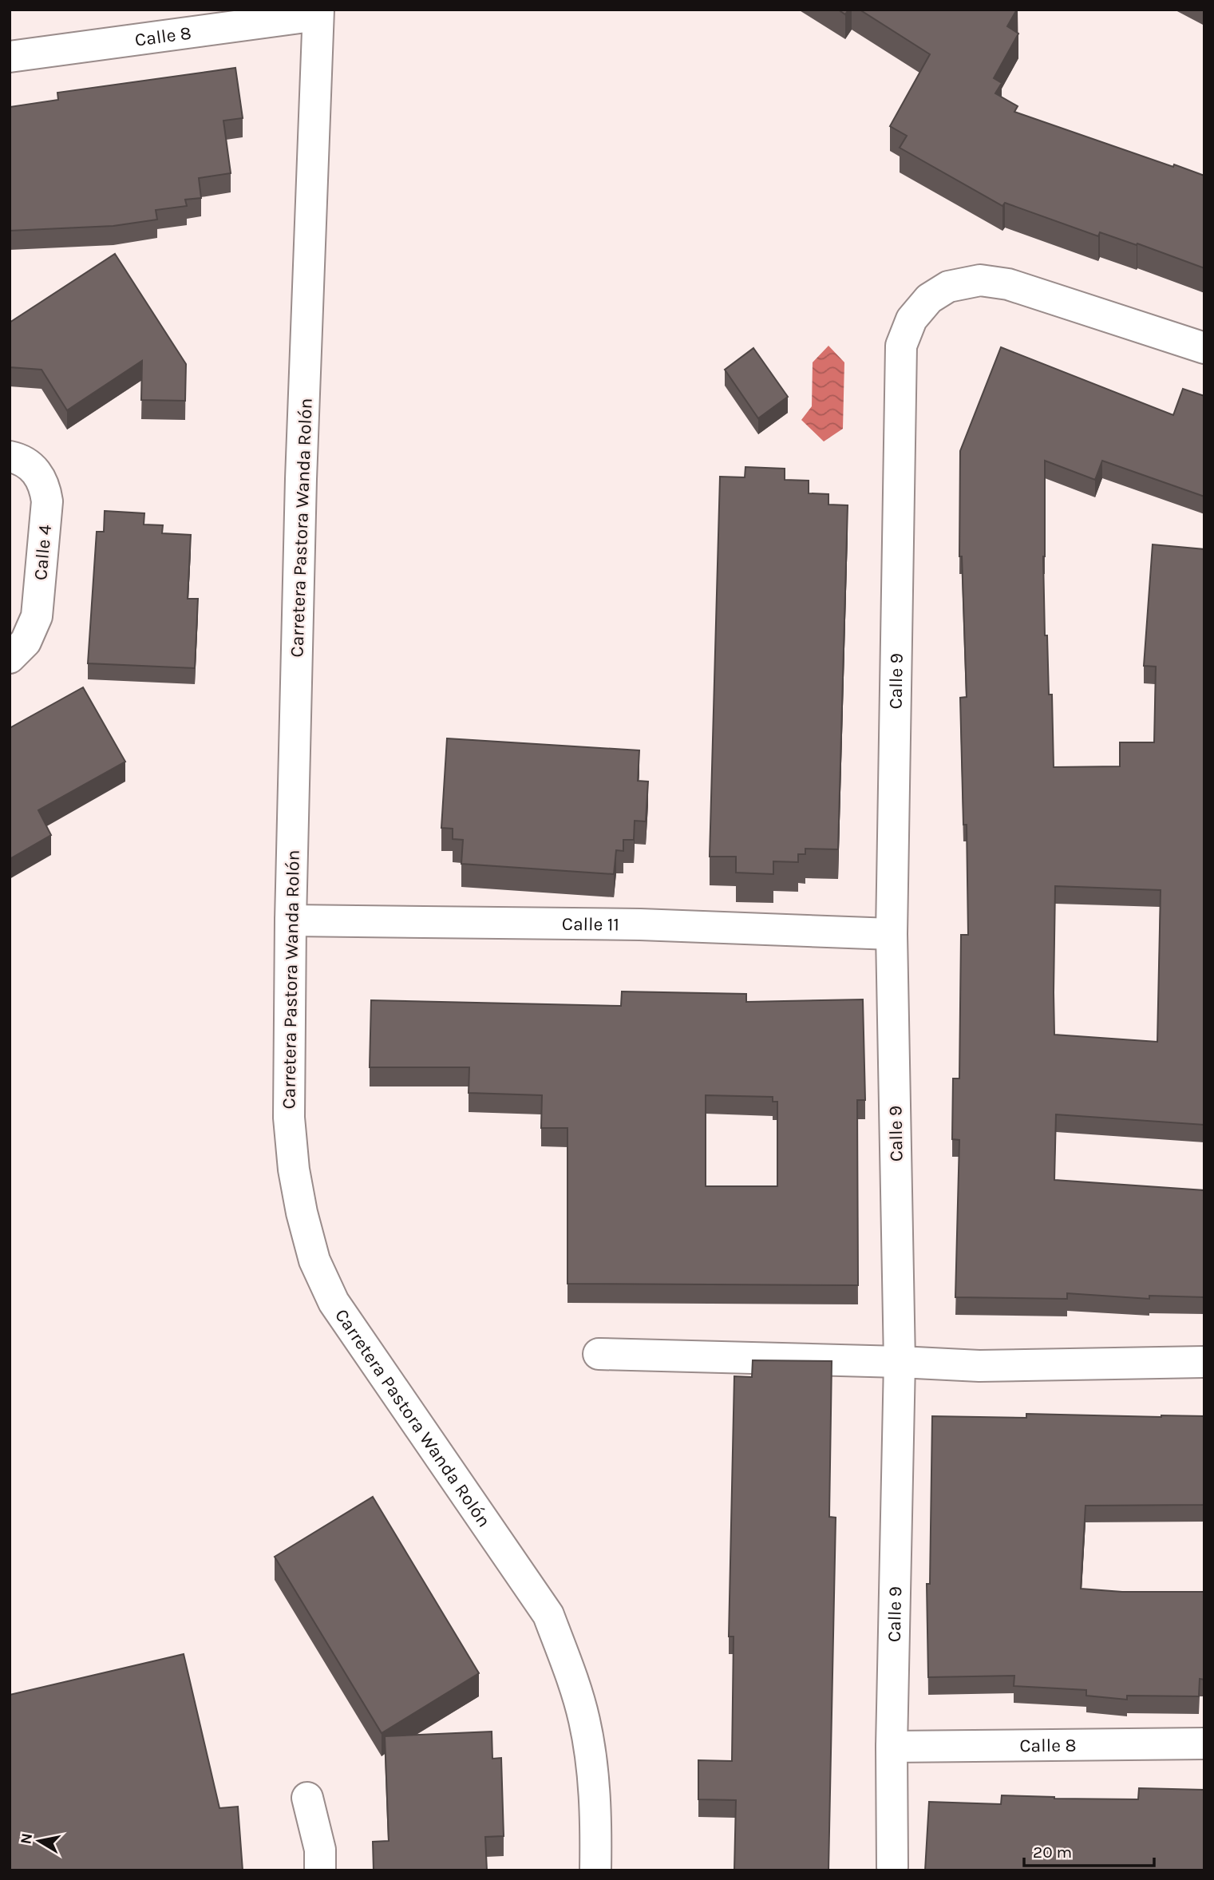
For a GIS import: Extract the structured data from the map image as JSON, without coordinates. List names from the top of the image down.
{
  "streets": {
    "street": [
      "Calle 8",
      "Carretera Pastora Wanda Rolón",
      "Calle 4",
      "Calle 9",
      "Calle 11"
    ]
  },
  "crossings": [
    ["Calle 8", "Carretera Pastora Wanda Rolón"],
    ["Calle 8", "Calle 9"],
    ["Carretera Pastora Wanda Rolón", "Calle 11"],
    ["Calle 9", "Calle 11"]
  ],
  "scale_bar": "20 m",
  "north": "left"
}
